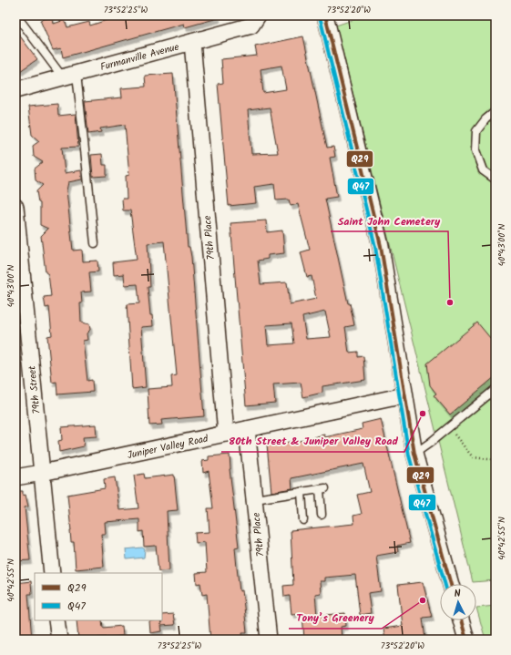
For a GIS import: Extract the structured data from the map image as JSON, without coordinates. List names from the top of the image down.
{
  "streets": {
    "street": [
      "Furmanville Avenue",
      "79th Place",
      "79th Street",
      "Juniper Valley Road"
    ]
  },
  "crossings": [
    ["Furmanville Avenue", "79th Place"],
    ["79th Place", "Juniper Valley Road"],
    ["79th Street", "Juniper Valley Road"]
  ],
  "places": ["Saint John Cemetery", "80th Street & Juniper Valley Road", "Tony’s Greenery"],
  "lines": ["transit line Q29", "transit line Q47"],
  "legend": ["Q29", "Q47"],
  "north": "top",
  "coordinates": [
    "73°52'25\"W",
    "73°52'20\"W",
    "40°43'00\"N",
    "40°42'55\"N"
  ]
}
